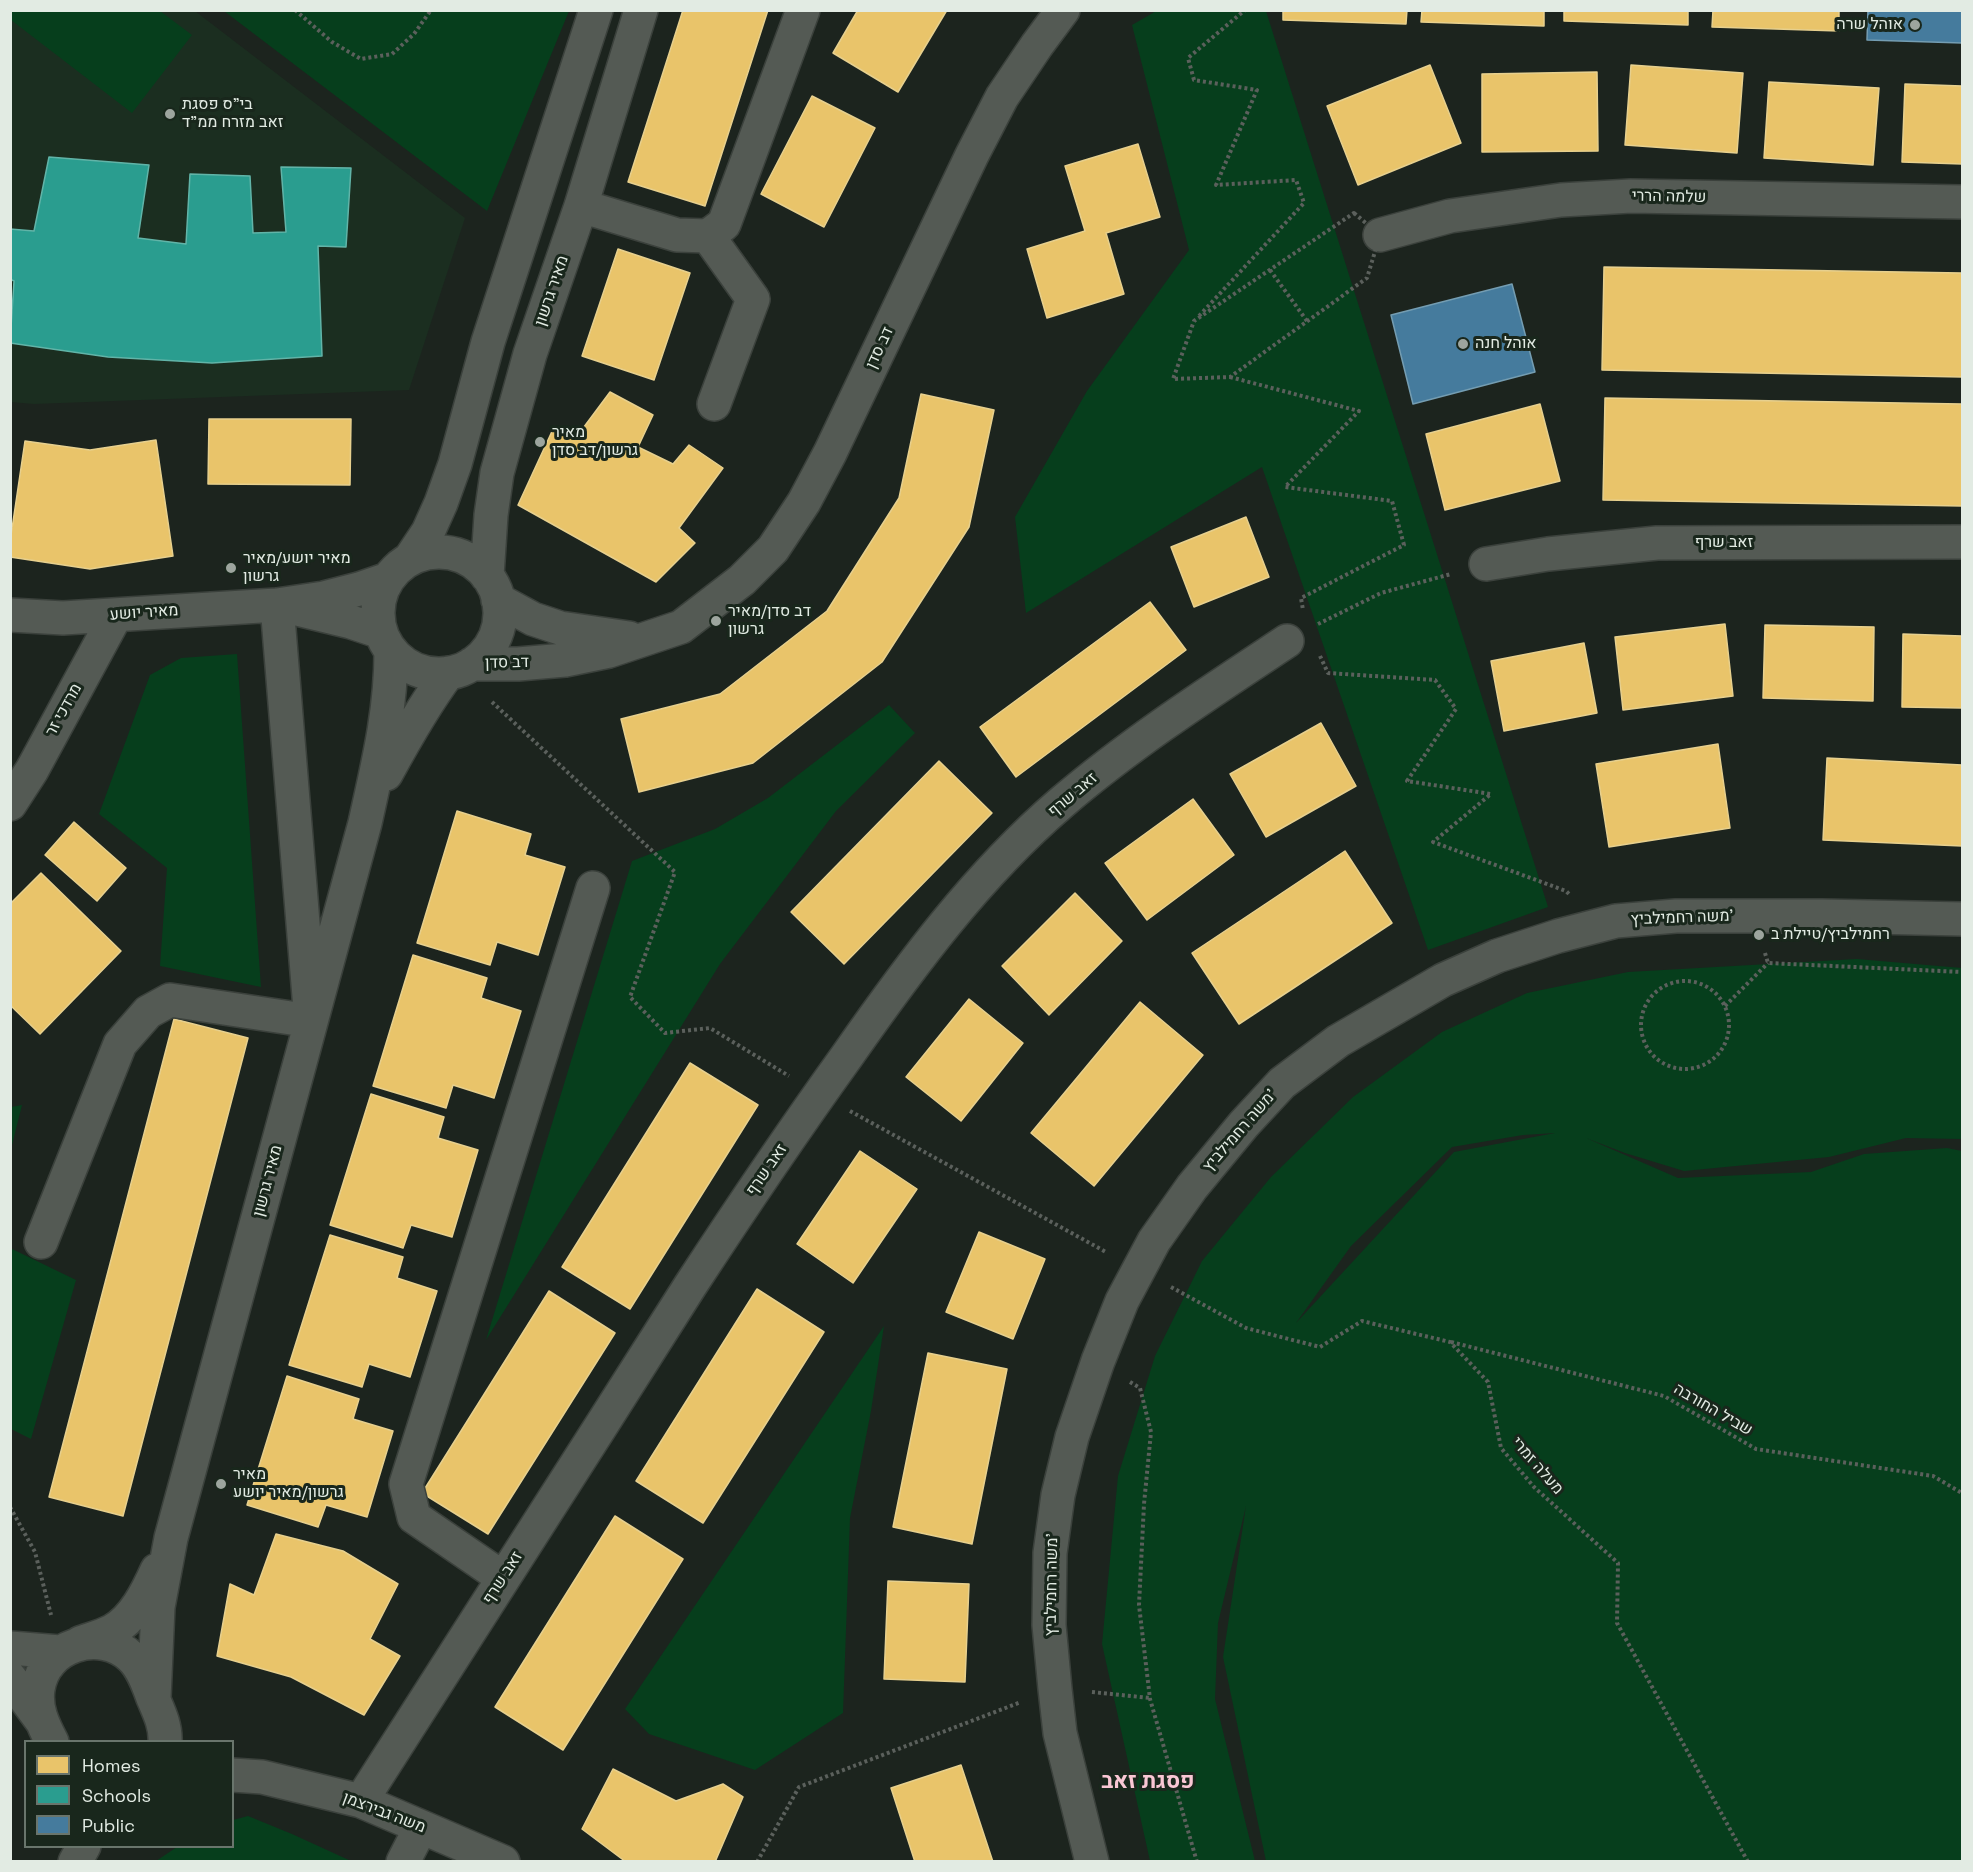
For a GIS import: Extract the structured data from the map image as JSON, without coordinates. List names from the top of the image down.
{
  "streets": {
    "street": [
      "שלמה הררי",
      "מאיר גרשון",
      "דב סדן",
      "זאב שרף",
      "מאיר יושע",
      "מרדכי זר",
      "משה רחמילביץ'",
      "משה גבירצמן"
    ],
    "path": ["שביל החורבה", "מעלה זמרי"]
  },
  "crossings": [
    ["מאיר גרשון", "דב סדן"],
    ["מאיר גרשון", "מאיר יושע"],
    ["דב סדן", "מאיר יושע"],
    ["זאב שרף", "משה גבירצמן"],
    ["מאיר יושע", "מרדכי זר"],
    ["שביל החורבה", "מעלה זמרי"]
  ],
  "districts": ["פסגת זאב"],
  "places": [
    "אוהל שרה",
    "בי\"ס פסגת זאב מזרח ממ\"ד",
    "אוהל חנה",
    "מאיר גרשון/דב סדן",
    "מאיר יושע/מאיר גרשון",
    "דב סדן/מאיר גרשון",
    "רחמילביץ/טיילת ב",
    "מאיר גרשון/מאיר יושע"
  ],
  "legend": ["Homes", "Schools", "Public"]
}
